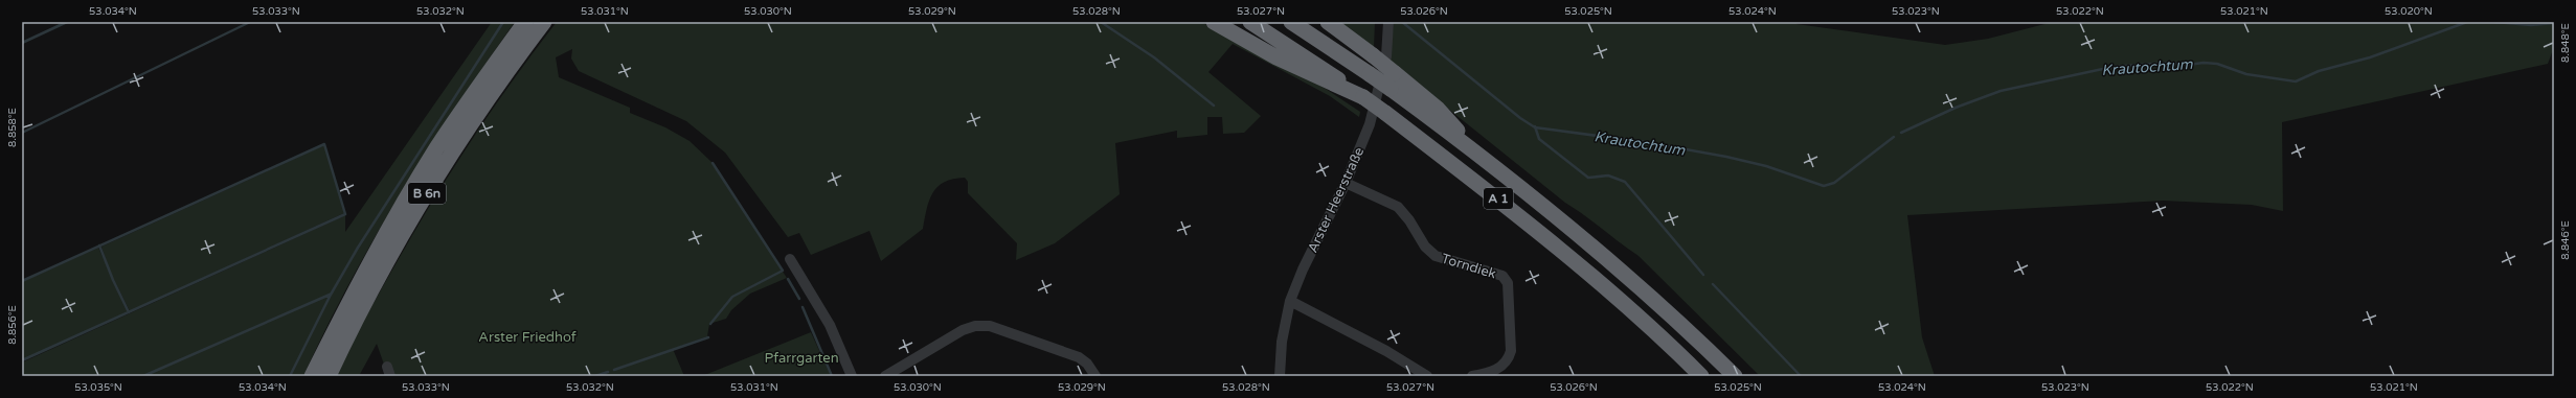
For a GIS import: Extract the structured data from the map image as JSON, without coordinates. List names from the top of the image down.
{
  "streets": {
    "highway": ["B 6n", "A 1"],
    "street": ["Arster Heerstraße", "Torndiek"]
  },
  "crossings": [
    ["Arster Heerstraße", "Torndiek"]
  ],
  "water": ["Krautochtum"],
  "parks": ["Arster Friedhof", "Pfarrgarten"],
  "coordinates": [
    "53.034°N",
    "53.033°N",
    "53.032°N",
    "53.031°N",
    "53.030°N",
    "53.029°N",
    "53.028°N",
    "53.027°N",
    "53.026°N",
    "53.025°N",
    "53.024°N",
    "53.023°N",
    "53.022°N",
    "53.021°N",
    "53.020°N",
    "8.848°E",
    "8.858°E",
    "8.846°E",
    "8.856°E",
    "53.035°N"
  ]
}
